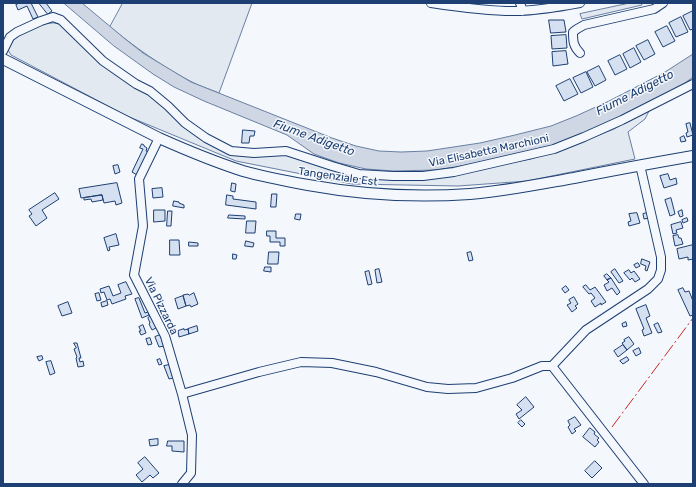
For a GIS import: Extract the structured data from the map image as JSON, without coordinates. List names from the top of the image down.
{
  "streets": {
    "main road": ["Tangenziale Est"],
    "street": ["Via Elisabetta Marchioni", "Via Pizzarda"]
  },
  "crossings": [
    ["Tangenziale Est", "Via Pizzarda"]
  ],
  "water": ["Fiume Adigetto"]
}
